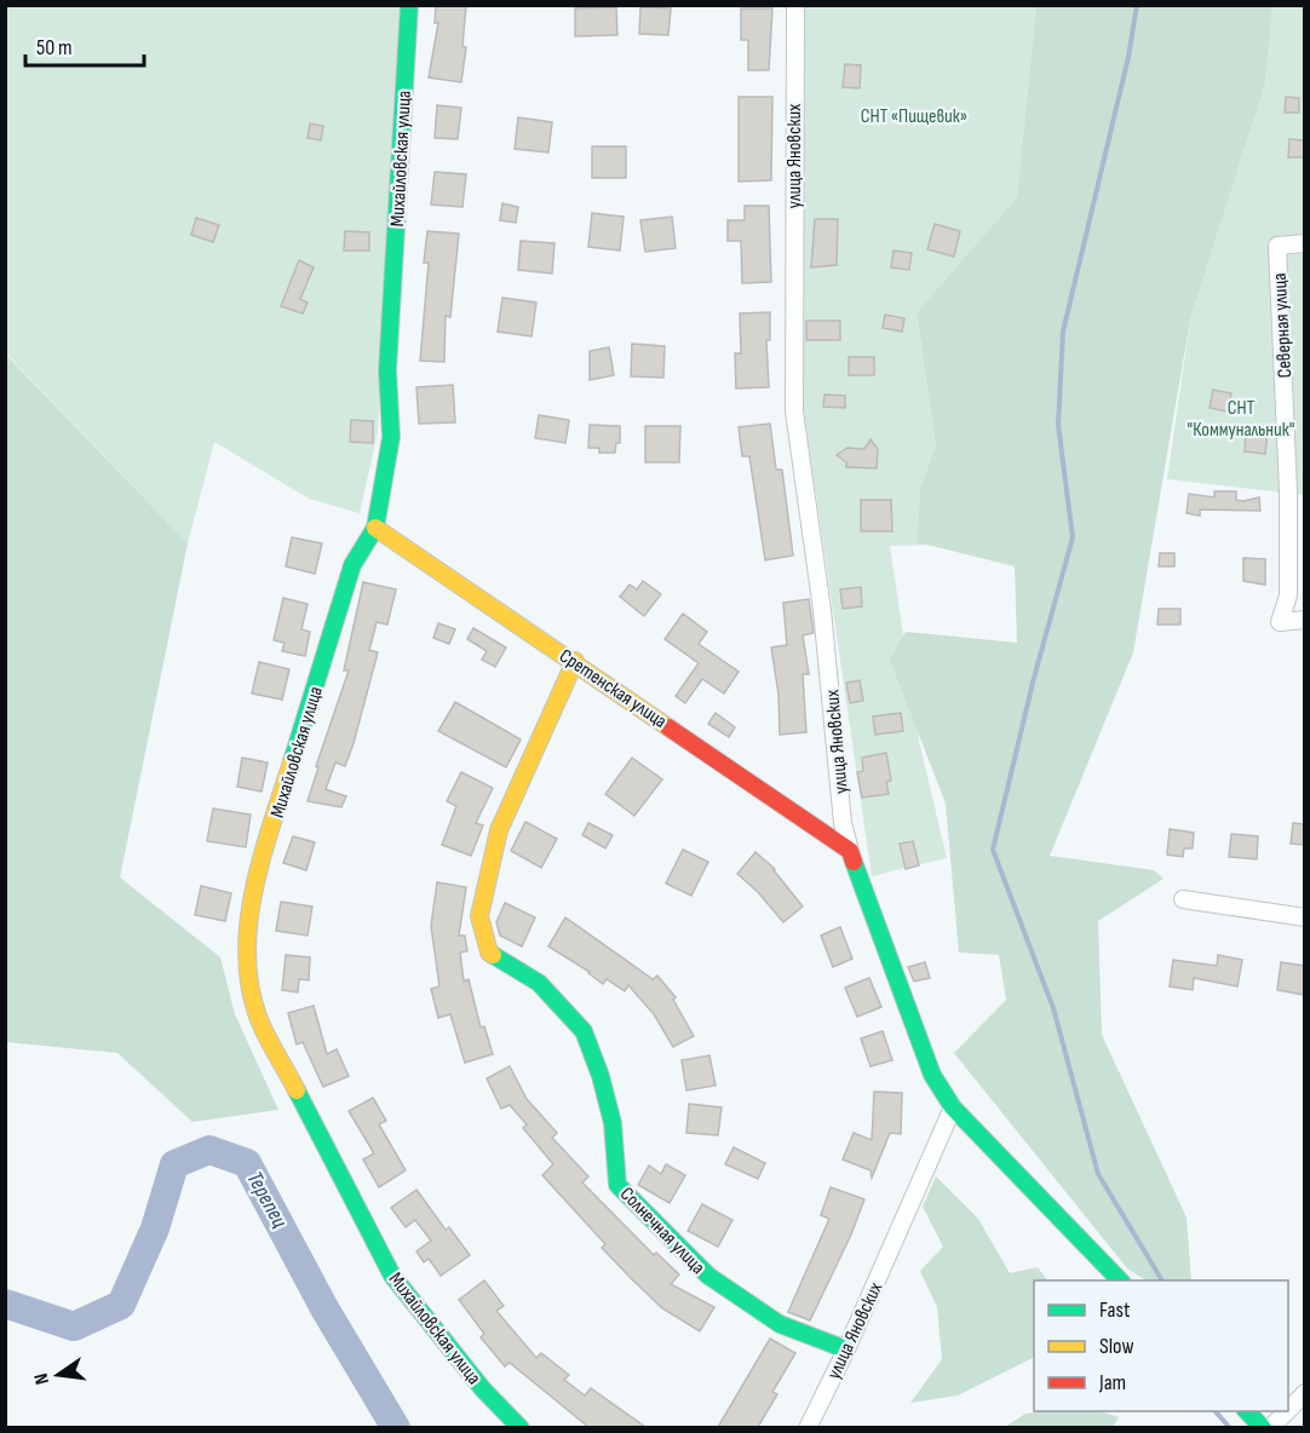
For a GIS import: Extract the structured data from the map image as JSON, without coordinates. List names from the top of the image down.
{
  "streets": {
    "street": [
      "улица Яновских",
      "Михайловская улица",
      "Северная улица",
      "Сретенская улица",
      "Солнечная улица"
    ]
  },
  "crossings": [
    ["улица Яновских", "Сретенская улица"],
    ["улица Яновских", "Солнечная улица"],
    ["Михайловская улица", "Сретенская улица"],
    ["Сретенская улица", "Солнечная улица"]
  ],
  "water": ["Терепец"],
  "parks": ["СНТ «Пищевик»", "СНТ \"Коммунальник\""],
  "legend": ["Fast", "Slow", "Jam"],
  "scale_bar": "50 m",
  "north": "left"
}
